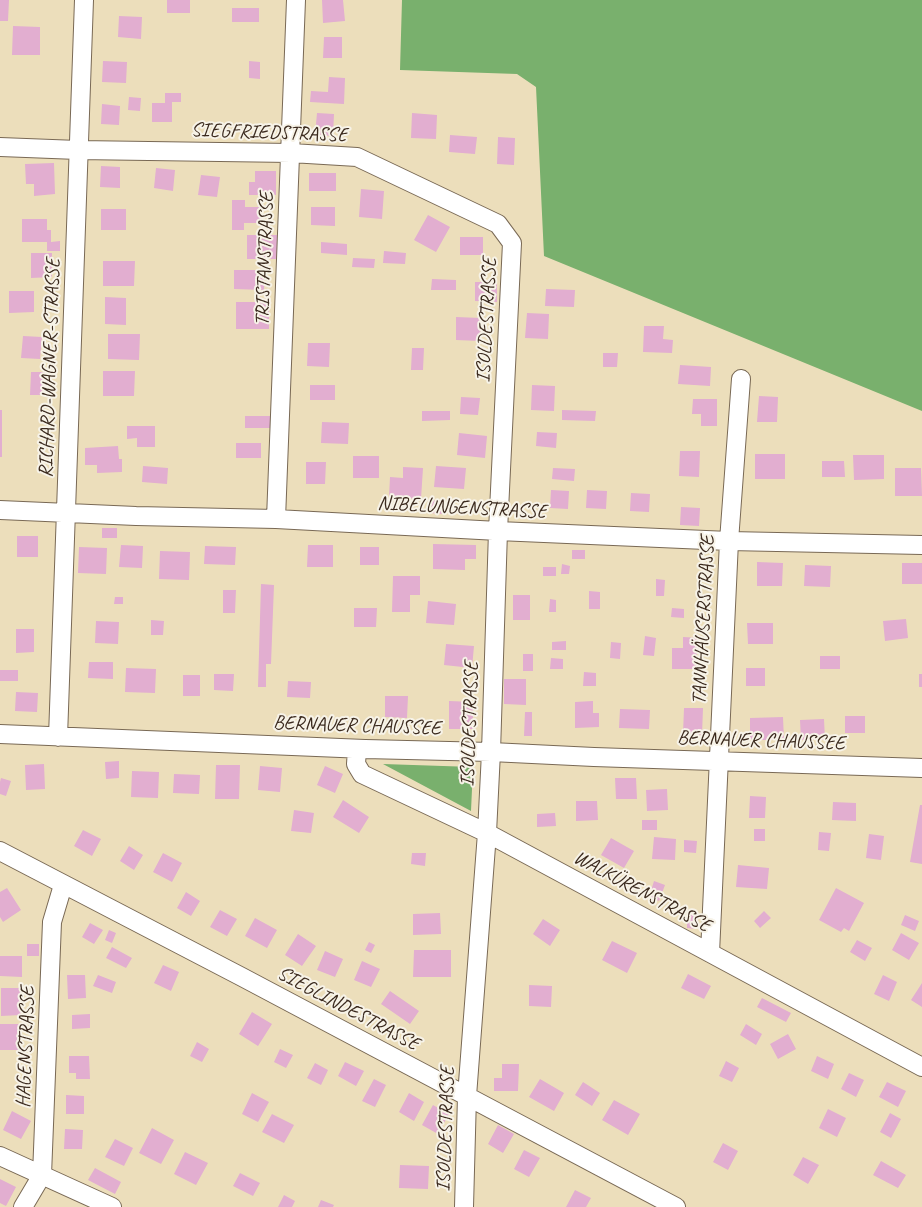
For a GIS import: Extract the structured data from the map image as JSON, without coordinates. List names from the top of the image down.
{
  "streets": {
    "street": [
      "SIEGFRIEDSTRASSE",
      "TRISTANSTRASSE",
      "ISOLDESTRASSE",
      "RICHARD-WAGNER-STRASSE",
      "NIBELUNGENSTRASSE",
      "TANNHÄUSERSTRASSE",
      "BERNAUER CHAUSSEE",
      "WALKÜRENSTRASSE",
      "SIEGLINDESTRASSE",
      "HAGENSTRASSE"
    ]
  },
  "crossings": [
    ["SIEGFRIEDSTRASSE", "TRISTANSTRASSE"],
    ["SIEGFRIEDSTRASSE", "ISOLDESTRASSE"],
    ["SIEGFRIEDSTRASSE", "RICHARD-WAGNER-STRASSE"],
    ["TRISTANSTRASSE", "NIBELUNGENSTRASSE"],
    ["ISOLDESTRASSE", "NIBELUNGENSTRASSE"],
    ["ISOLDESTRASSE", "BERNAUER CHAUSSEE"],
    ["ISOLDESTRASSE", "WALKÜRENSTRASSE"],
    ["ISOLDESTRASSE", "SIEGLINDESTRASSE"],
    ["RICHARD-WAGNER-STRASSE", "NIBELUNGENSTRASSE"],
    ["RICHARD-WAGNER-STRASSE", "BERNAUER CHAUSSEE"],
    ["NIBELUNGENSTRASSE", "TANNHÄUSERSTRASSE"],
    ["TANNHÄUSERSTRASSE", "BERNAUER CHAUSSEE"],
    ["TANNHÄUSERSTRASSE", "WALKÜRENSTRASSE"],
    ["BERNAUER CHAUSSEE", "WALKÜRENSTRASSE"],
    ["SIEGLINDESTRASSE", "HAGENSTRASSE"]
  ]
}
